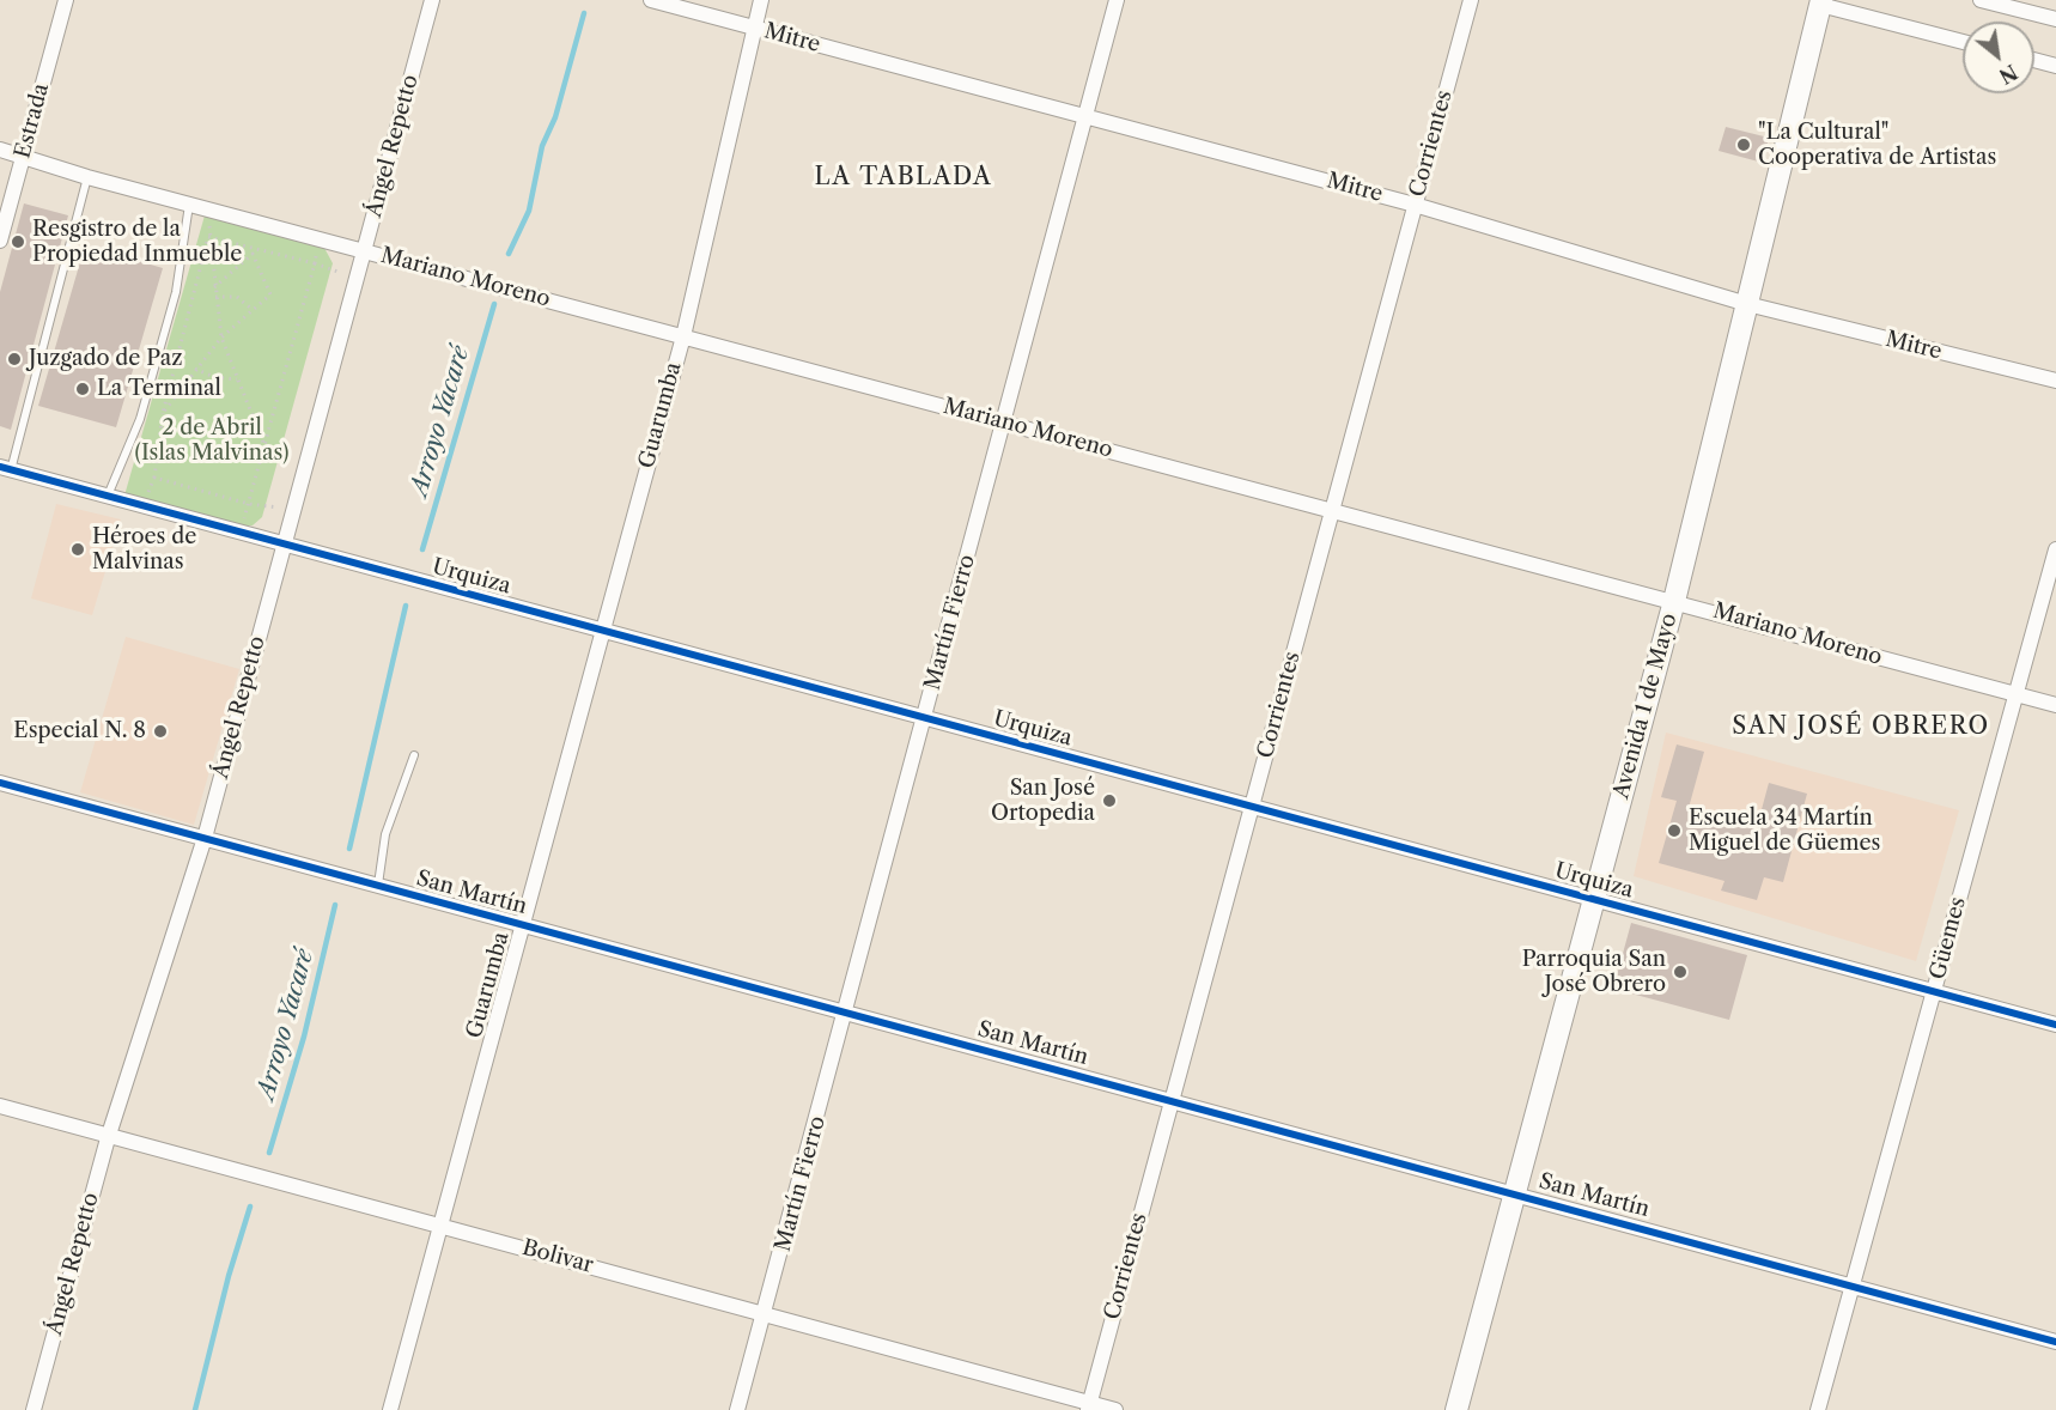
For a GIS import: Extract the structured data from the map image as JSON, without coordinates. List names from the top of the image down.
{
  "streets": {
    "main road": ["Avenida 1 de Mayo"],
    "street": [
      "Mitre",
      "Estrada",
      "Corrientes",
      "Ángel Repetto",
      "Mariano Moreno",
      "Guarumba",
      "Urquiza",
      "Martín Fierro",
      "San Martín",
      "Güemes",
      "Bolivar"
    ]
  },
  "crossings": [
    ["Mitre", "Corrientes"],
    ["Mitre", "Guarumba"],
    ["Mitre", "Martín Fierro"],
    ["Mitre", "Avenida 1 de Mayo"],
    ["Estrada", "Mariano Moreno"],
    ["Corrientes", "Mariano Moreno"],
    ["Corrientes", "Urquiza"],
    ["Corrientes", "San Martín"],
    ["Corrientes", "Bolivar"],
    ["Ángel Repetto", "Mariano Moreno"],
    ["Ángel Repetto", "Urquiza"],
    ["Ángel Repetto", "San Martín"],
    ["Ángel Repetto", "Bolivar"],
    ["Mariano Moreno", "Guarumba"],
    ["Mariano Moreno", "Martín Fierro"],
    ["Mariano Moreno", "Avenida 1 de Mayo"],
    ["Mariano Moreno", "Güemes"],
    ["Guarumba", "Urquiza"],
    ["Guarumba", "San Martín"],
    ["Guarumba", "Bolivar"],
    ["Urquiza", "Martín Fierro"],
    ["Urquiza", "Avenida 1 de Mayo"],
    ["Urquiza", "Güemes"],
    ["Martín Fierro", "San Martín"],
    ["Martín Fierro", "Bolivar"],
    ["Avenida 1 de Mayo", "San Martín"],
    ["San Martín", "Güemes"]
  ],
  "districts": ["LA TABLADA", "SAN JOSÉ OBRERO"],
  "water": ["Arroyo Yacaré"],
  "parks": ["2 de Abril (Islas Malvinas)"],
  "places": [
    "\"La Cultural\" Cooperativa de Artistas",
    "Resgistro de la Propiedad Inmueble",
    "Juzgado de Paz",
    "La Terminal",
    "Héroes de Malvinas",
    "Especial N. 8",
    "San José Ortopedia",
    "Escuela 34 Martín Miguel de Güemes",
    "Parroquia San José Obrero"
  ],
  "north": "bottom right"
}
